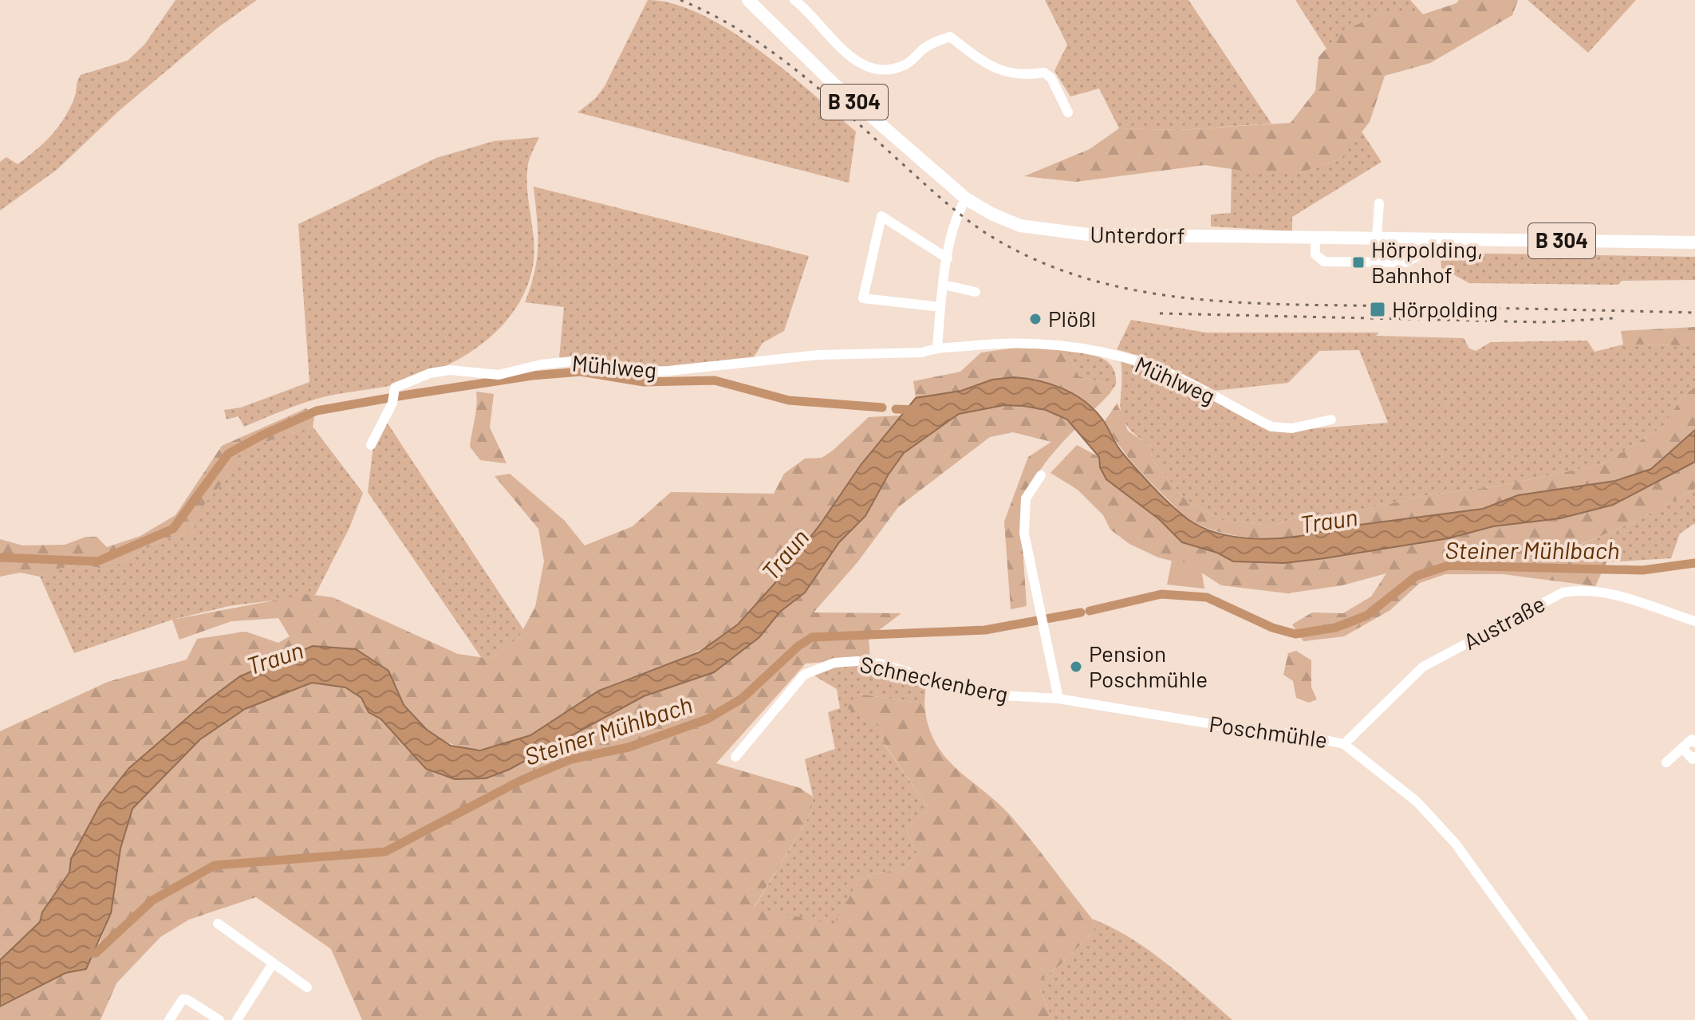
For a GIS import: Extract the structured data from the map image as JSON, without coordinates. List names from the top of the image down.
{
  "streets": {
    "main road": ["B 304", "Unterdorf"],
    "street": [
      "Mühlweg",
      "Austraße",
      "Schneckenberg",
      "Poschmühle"
    ]
  },
  "crossings": [
    ["B 304", "Unterdorf"],
    ["Austraße", "Poschmühle"],
    ["Schneckenberg", "Poschmühle"]
  ],
  "water": ["Traun", "Steiner Mühlbach"],
  "places": {
    "transit": ["Hörpolding, Bahnhof", "Hörpolding"],
    "other": ["Plößl", "Pension Poschmühle"]
  }
}
